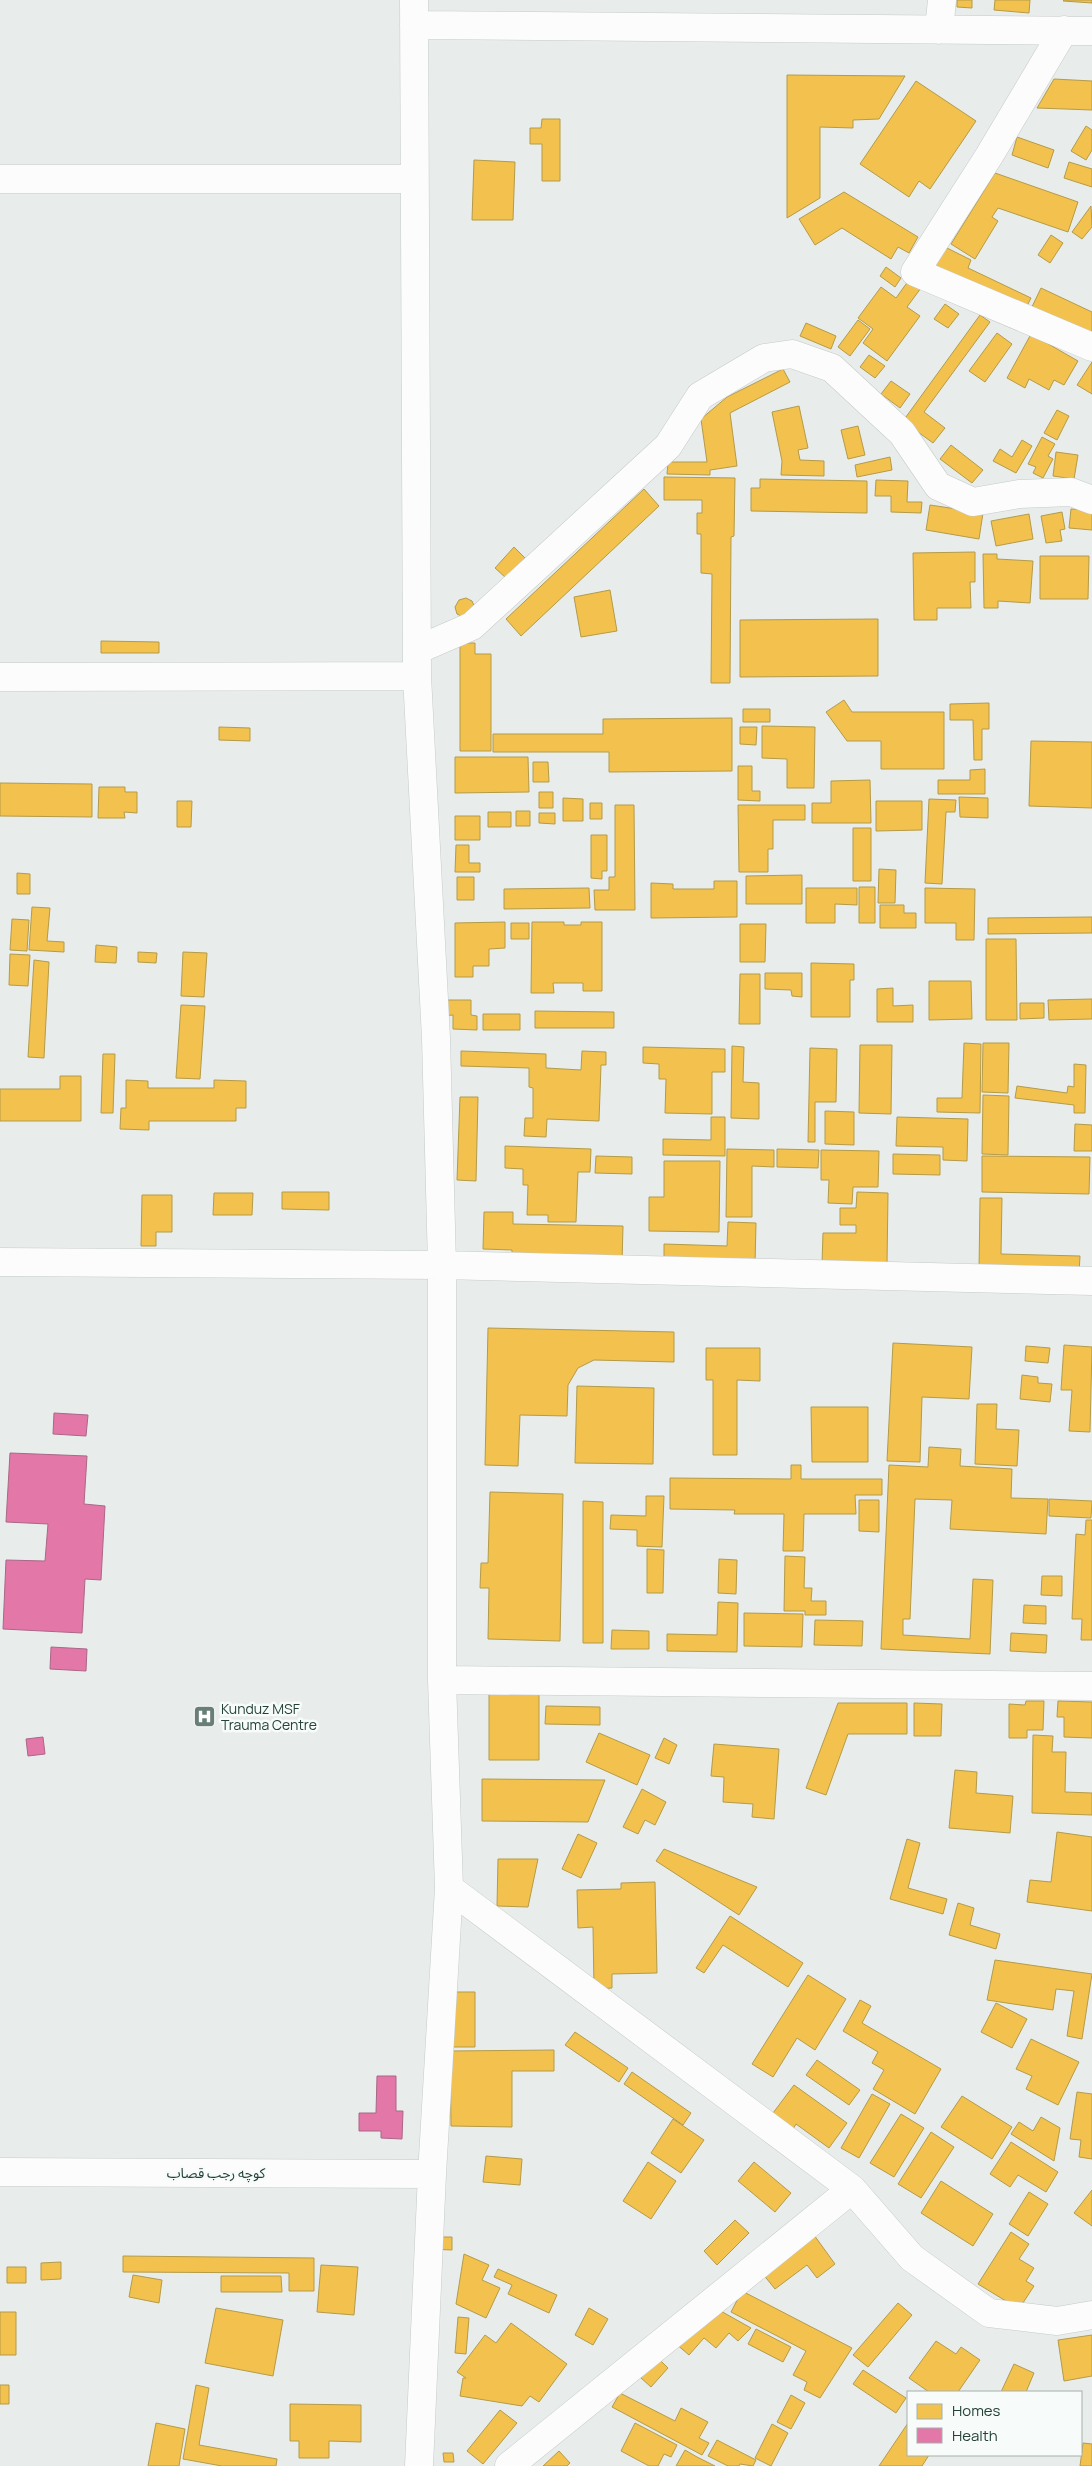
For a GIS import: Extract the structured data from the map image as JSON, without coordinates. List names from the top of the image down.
{
  "streets": {
    "street": ["کوچه رجب قصاب"]
  },
  "places": {
    "hospital": ["Kunduz MSF Trauma Centre"]
  },
  "legend": ["Homes", "Health"]
}
